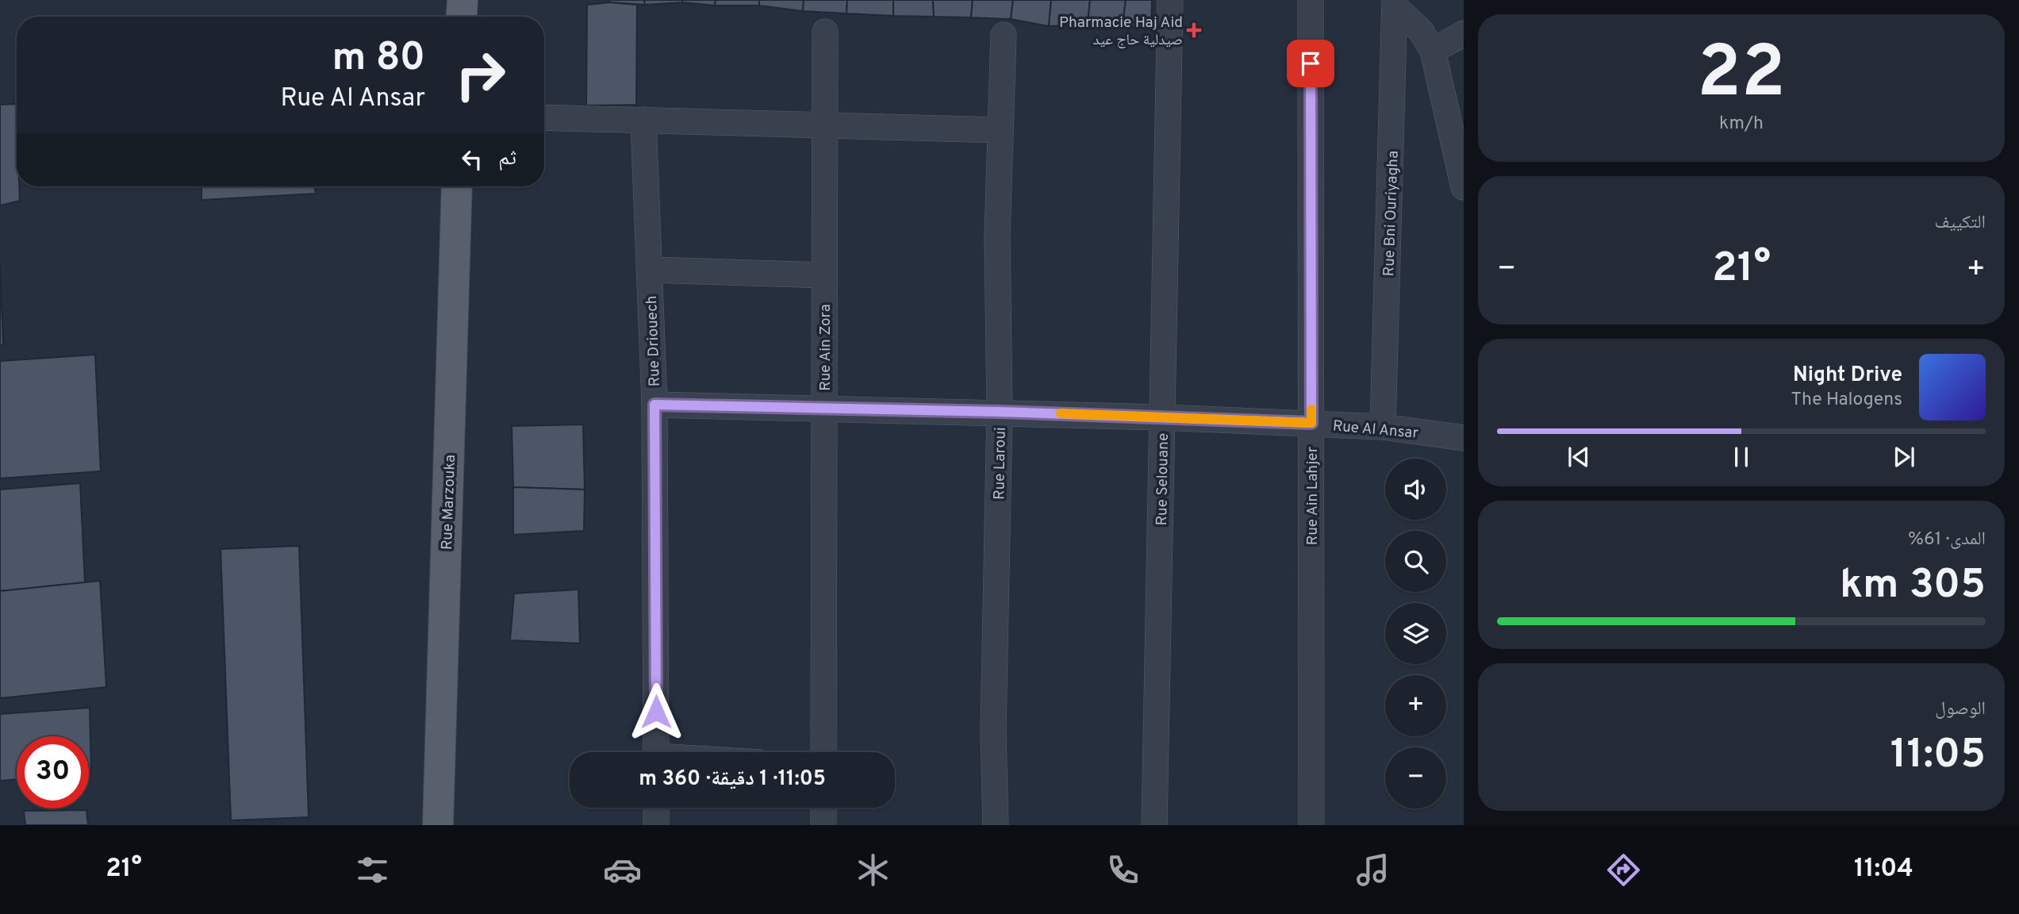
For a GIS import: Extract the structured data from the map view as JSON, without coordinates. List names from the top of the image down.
{
  "streets": {
    "main road": ["Rue Marzouka"],
    "street": [
      "Rue Bni Ouriyagha",
      "Rue Driouech",
      "Rue Ain Zora",
      "Rue Al Ansar",
      "Rue Laroui",
      "Rue Selouane",
      "Rue Ain Lahjer"
    ]
  },
  "crossings": [
    ["Rue Bni Ouriyagha", "Rue Al Ansar"],
    ["Rue Driouech", "Rue Al Ansar"],
    ["Rue Ain Zora", "Rue Al Ansar"],
    ["Rue Al Ansar", "Rue Laroui"],
    ["Rue Al Ansar", "Rue Selouane"],
    ["Rue Al Ansar", "Rue Ain Lahjer"]
  ],
  "places": {
    "health": ["Pharmacie Haj Aid صيدلية حاج عيد"]
  },
  "page": {
    "tile": [
      ["22", "km/h"],
      "التكييف",
      ["المدى · 61%", "305 km"],
      ["الوصول", "11:05"]
    ],
    "turn": ["80 m", "Rue Al Ansar"],
    "then": "ثم",
    "heat": ["−", "21°", "+"],
    "song": ["Night Drive", "The Halogens"],
    "map_buttons": ["+", "−"],
    "limit": "30",
    "trip": "11:05 · 1 دقيقة · 360 m",
    "tabs": ["11:04", "21°"]
  }
}
